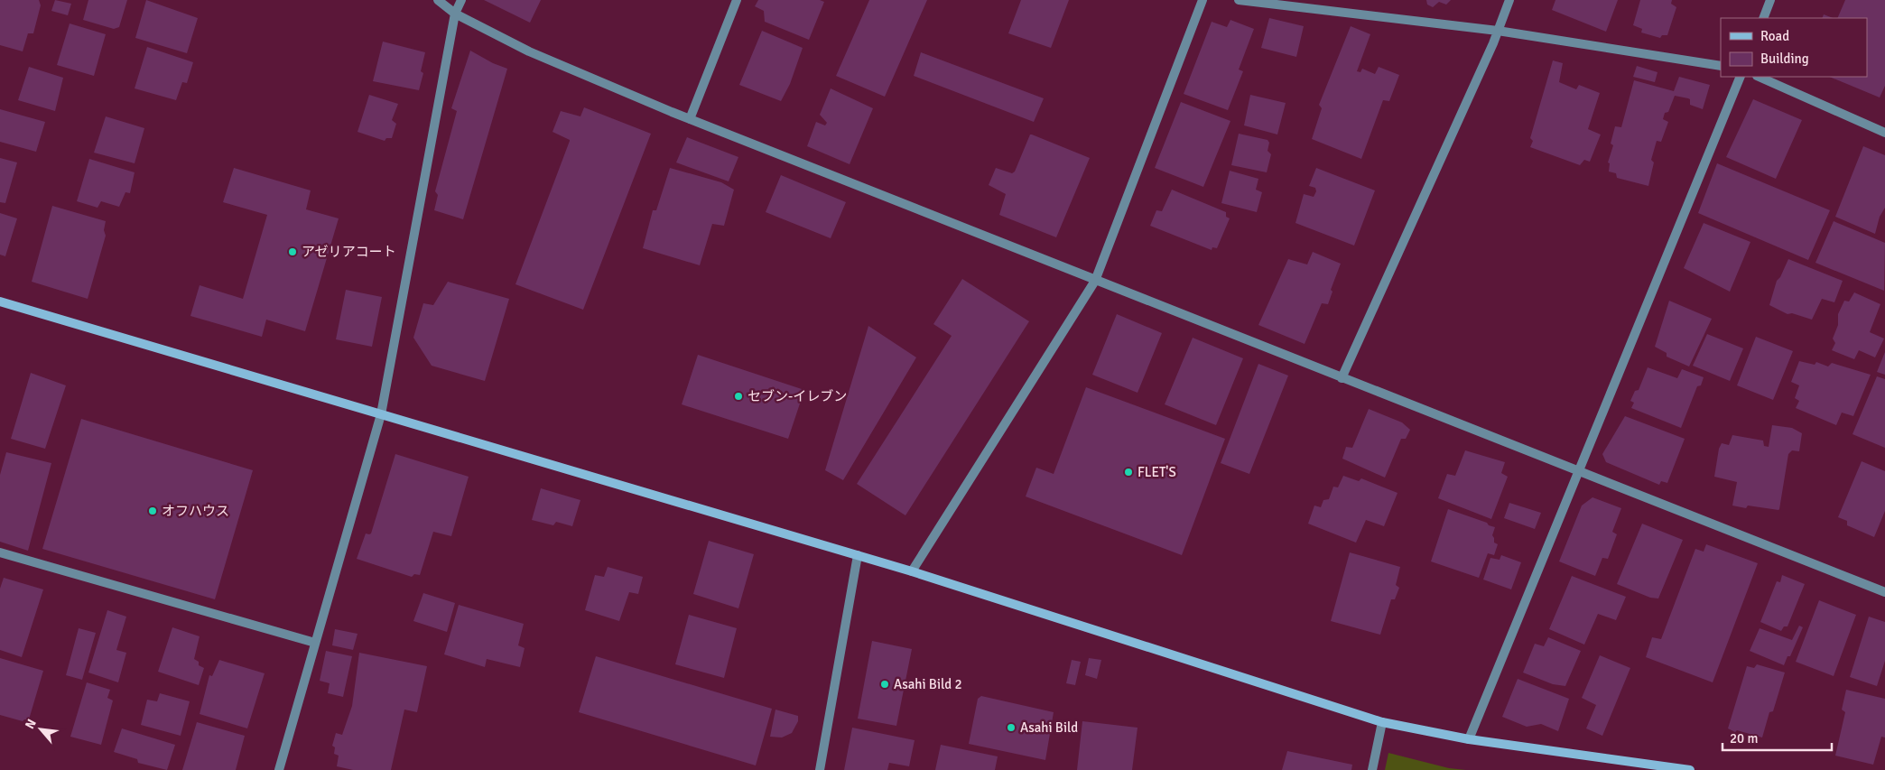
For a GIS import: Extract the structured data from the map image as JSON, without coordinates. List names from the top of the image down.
{
  "places": [
    "アゼリアコート",
    "セブン-イレブン",
    "FLET'S",
    "オフハウス",
    "Asahi Bild 2",
    "Asahi Bild"
  ],
  "legend": ["Road", "Building"],
  "scale_bar": "20 m",
  "north": "top left"
}
